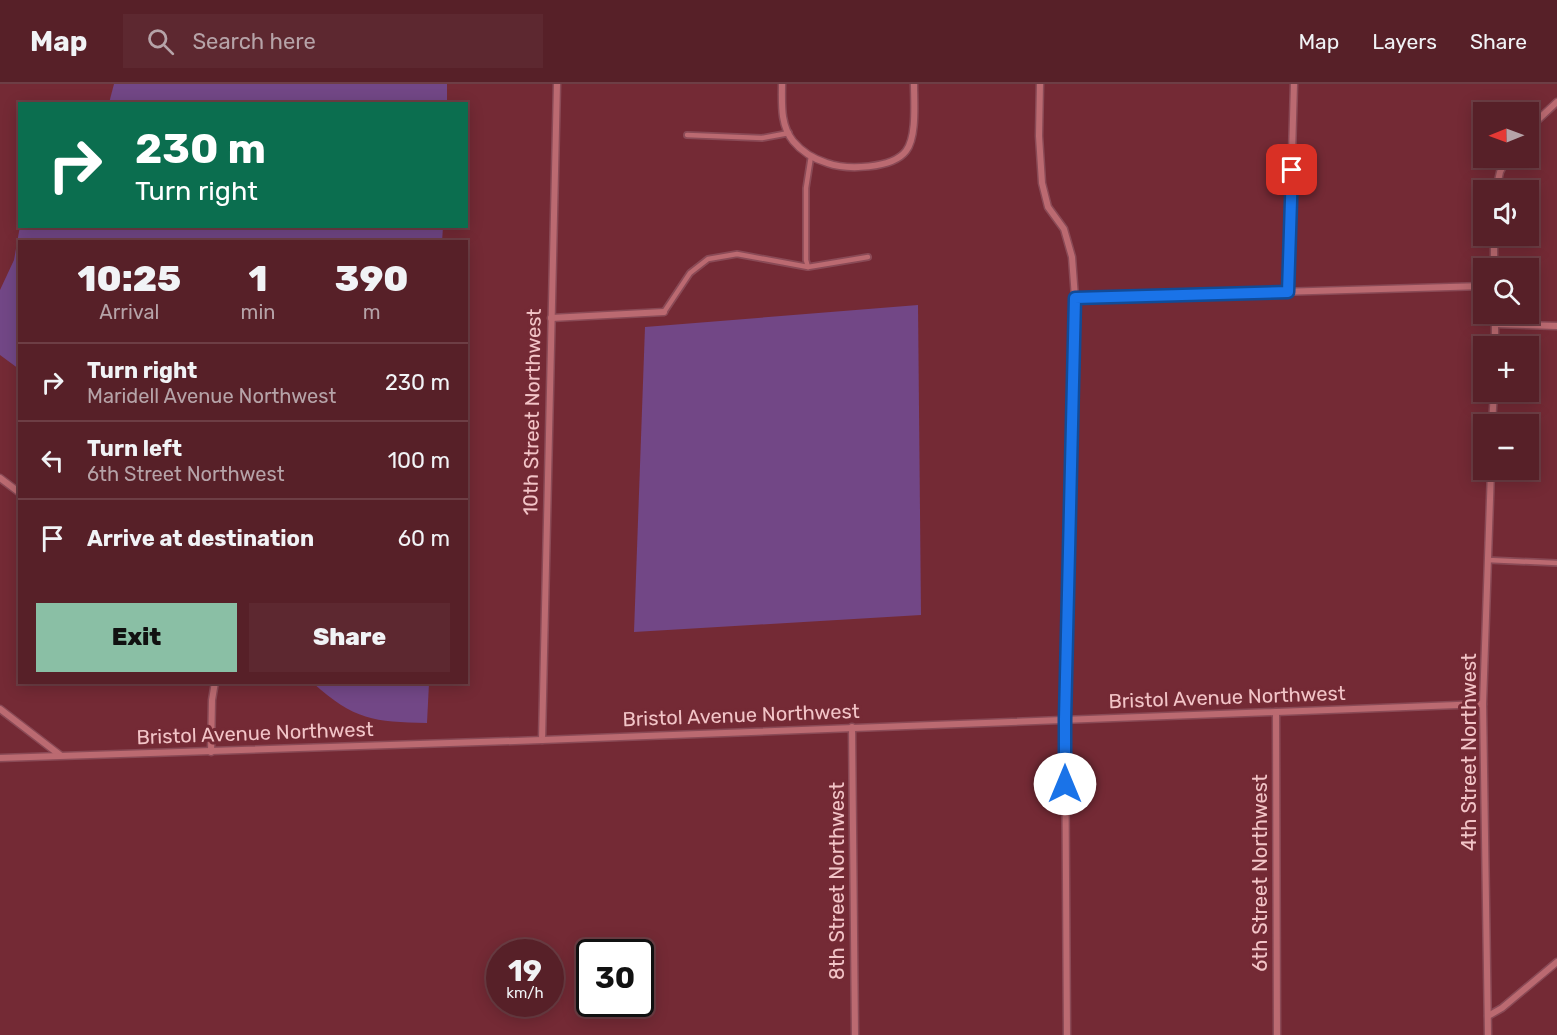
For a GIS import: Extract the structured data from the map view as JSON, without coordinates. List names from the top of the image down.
{
  "streets": {
    "street": [
      "10th Street Northwest",
      "Bristol Avenue Northwest",
      "4th Street Northwest",
      "6th Street Northwest",
      "8th Street Northwest"
    ]
  },
  "crossings": [
    ["10th Street Northwest", "Bristol Avenue Northwest"],
    ["Bristol Avenue Northwest", "4th Street Northwest"],
    ["Bristol Avenue Northwest", "6th Street Northwest"],
    ["Bristol Avenue Northwest", "8th Street Northwest"]
  ],
  "north": "left",
  "page": {
    "header": "Map",
    "search": "Search here",
    "nav": ["Map", "Layers", "Share"],
    "map_buttons": ["+", "−"],
    "turn": ["230 m", "Turn right"],
    "eta": [
      "10:25",
      "Arrival",
      "1",
      "min",
      "390",
      "m"
    ],
    "list": [
      {
        "name": "Turn right",
        "note": "Maridell Avenue Northwest",
        "value": "230 m"
      },
      {
        "name": "Turn left",
        "note": "6th Street Northwest",
        "value": "100 m"
      },
      {
        "name": "Arrive at destination",
        "value": "60 m"
      }
    ],
    "buttons": ["Exit", "Share"],
    "speed": "19 km/h",
    "limit": "30"
  }
}
